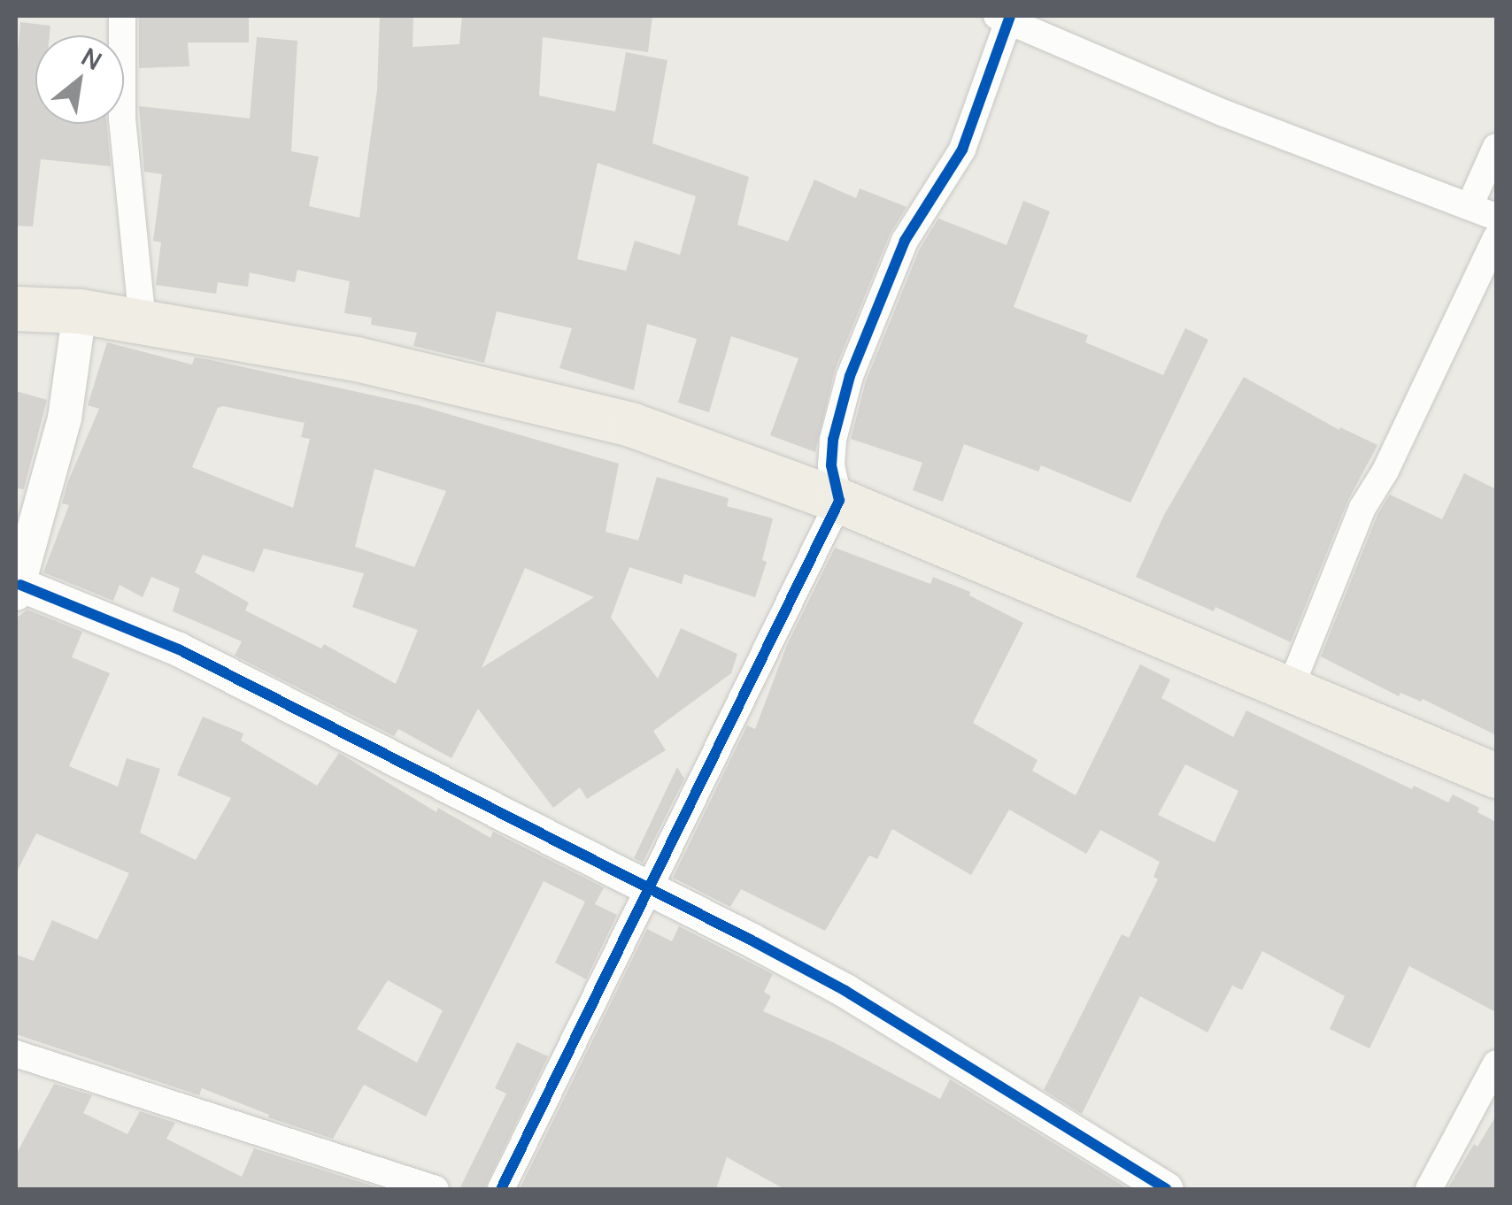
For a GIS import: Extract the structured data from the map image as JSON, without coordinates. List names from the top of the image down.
{
  "north": "top right"
}
